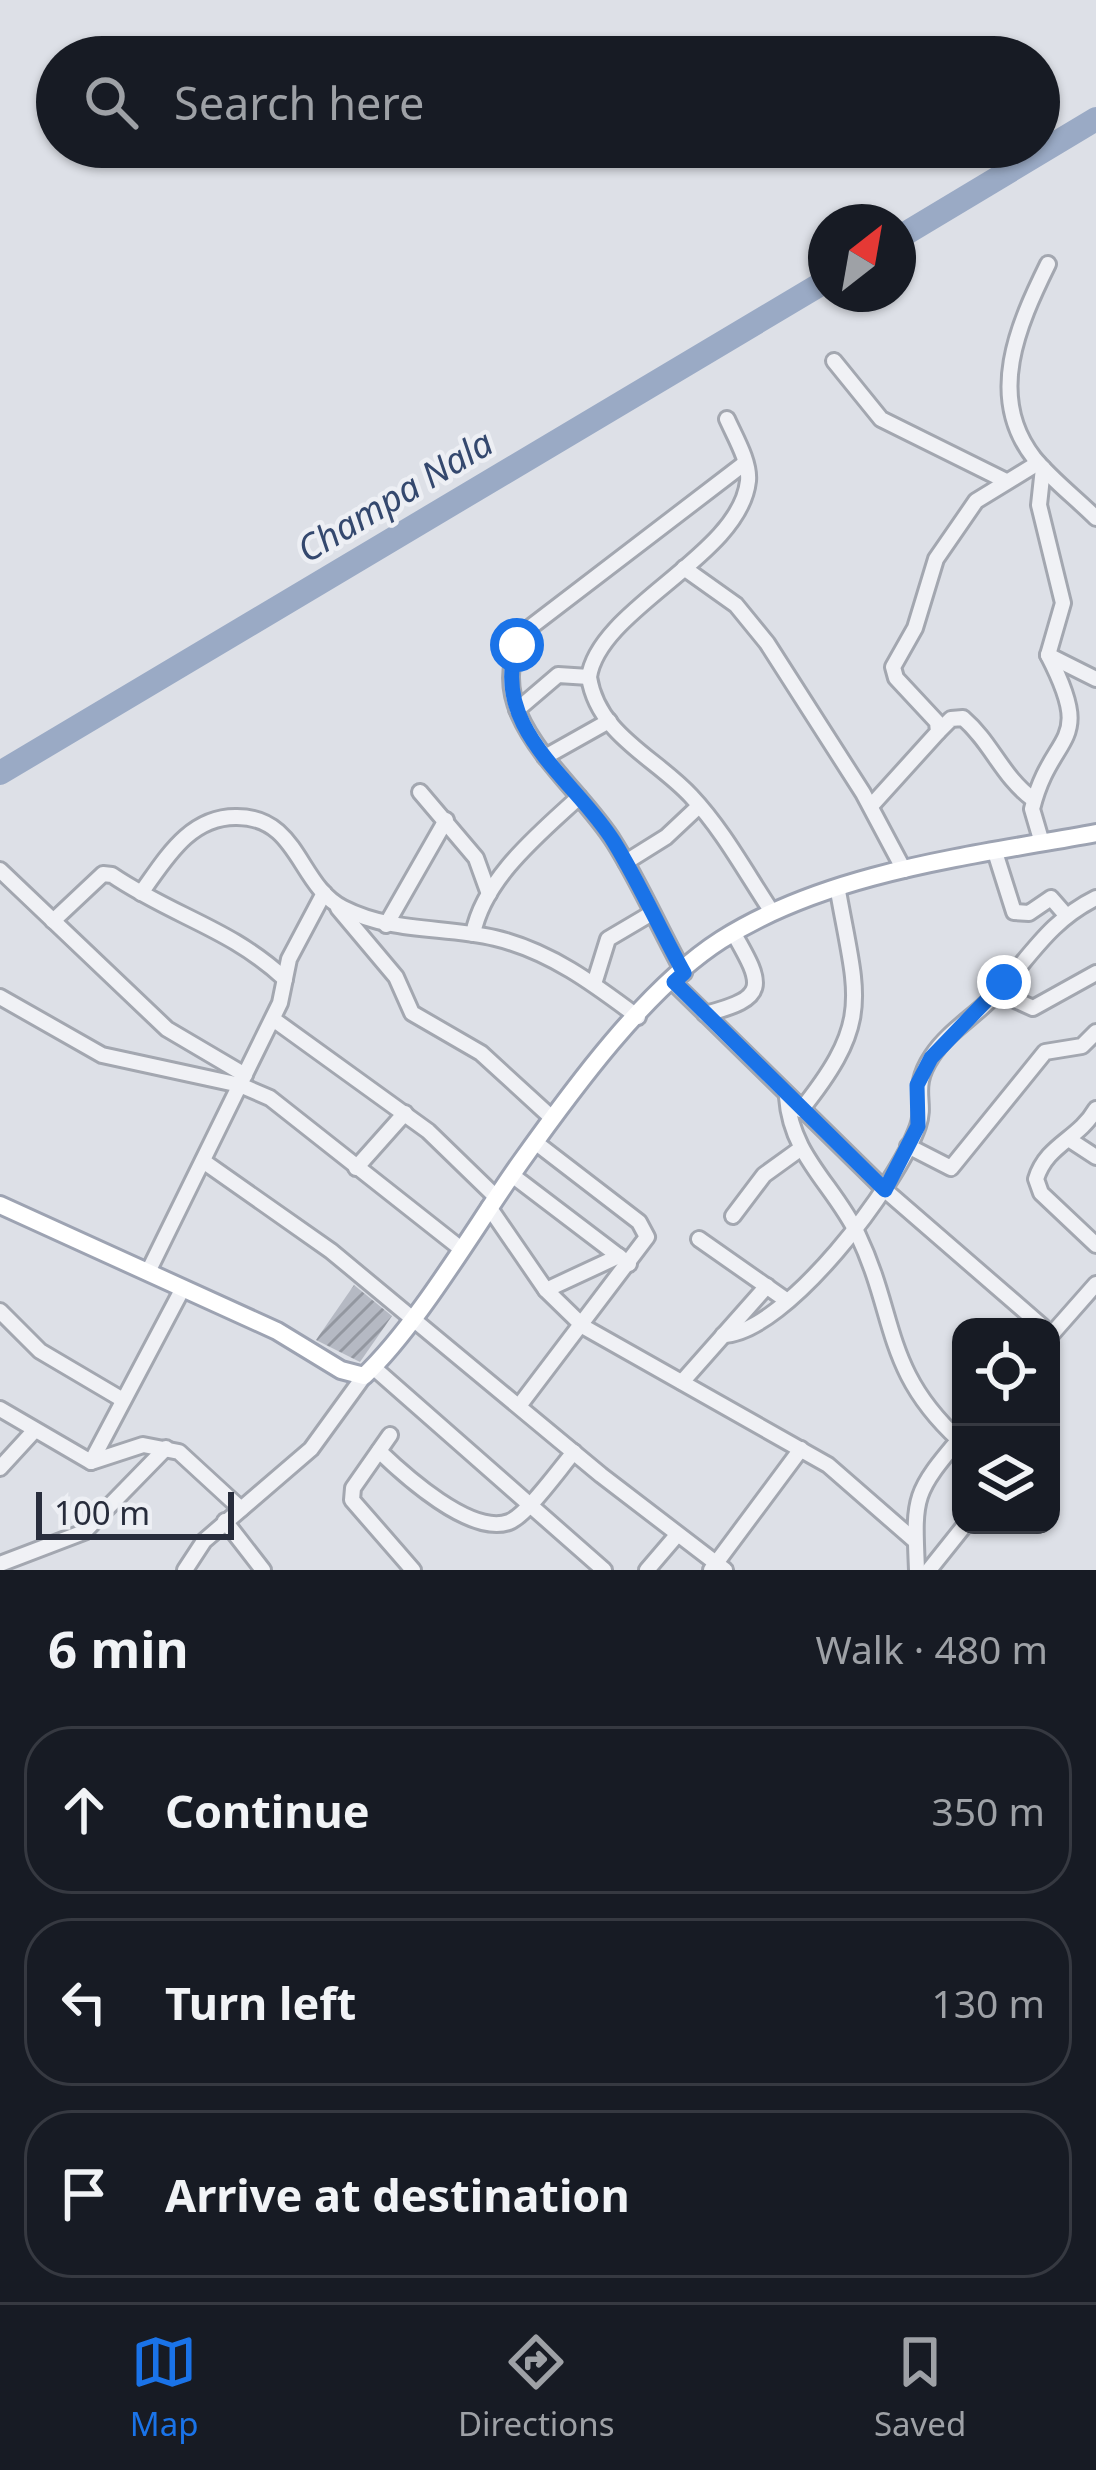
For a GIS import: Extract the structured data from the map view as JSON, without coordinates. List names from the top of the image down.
{
  "water": ["Champa Nala"],
  "scale_bar": "100 m",
  "north": "top right",
  "page": {
    "search": "Search here",
    "scale": "100 m",
    "heading": ["6 min", "Walk · 480 m"],
    "list": [
      ["Continue", "350 m"],
      ["Turn left", "130 m"],
      "Arrive at destination"
    ],
    "nav": ["Map", "Directions", "Saved"]
  }
}
